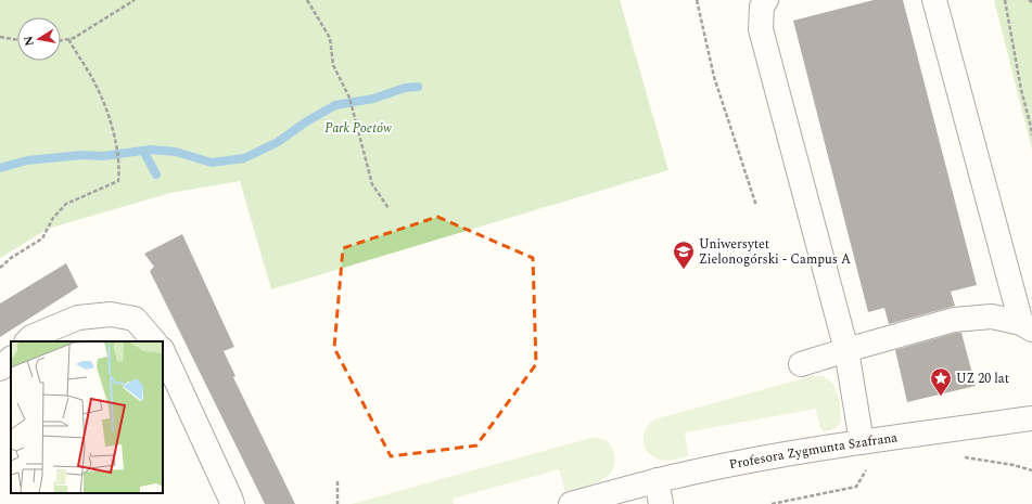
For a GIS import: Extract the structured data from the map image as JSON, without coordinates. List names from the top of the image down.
{
  "streets": {
    "street": ["Profesora Zygmunta Szafrana"]
  },
  "parks": ["Park Poetów"],
  "places": {
    "school or university": ["Uniwersytet Zielonogórski - Campus A"],
    "place": ["UZ 20 lat"]
  },
  "north": "left"
}
